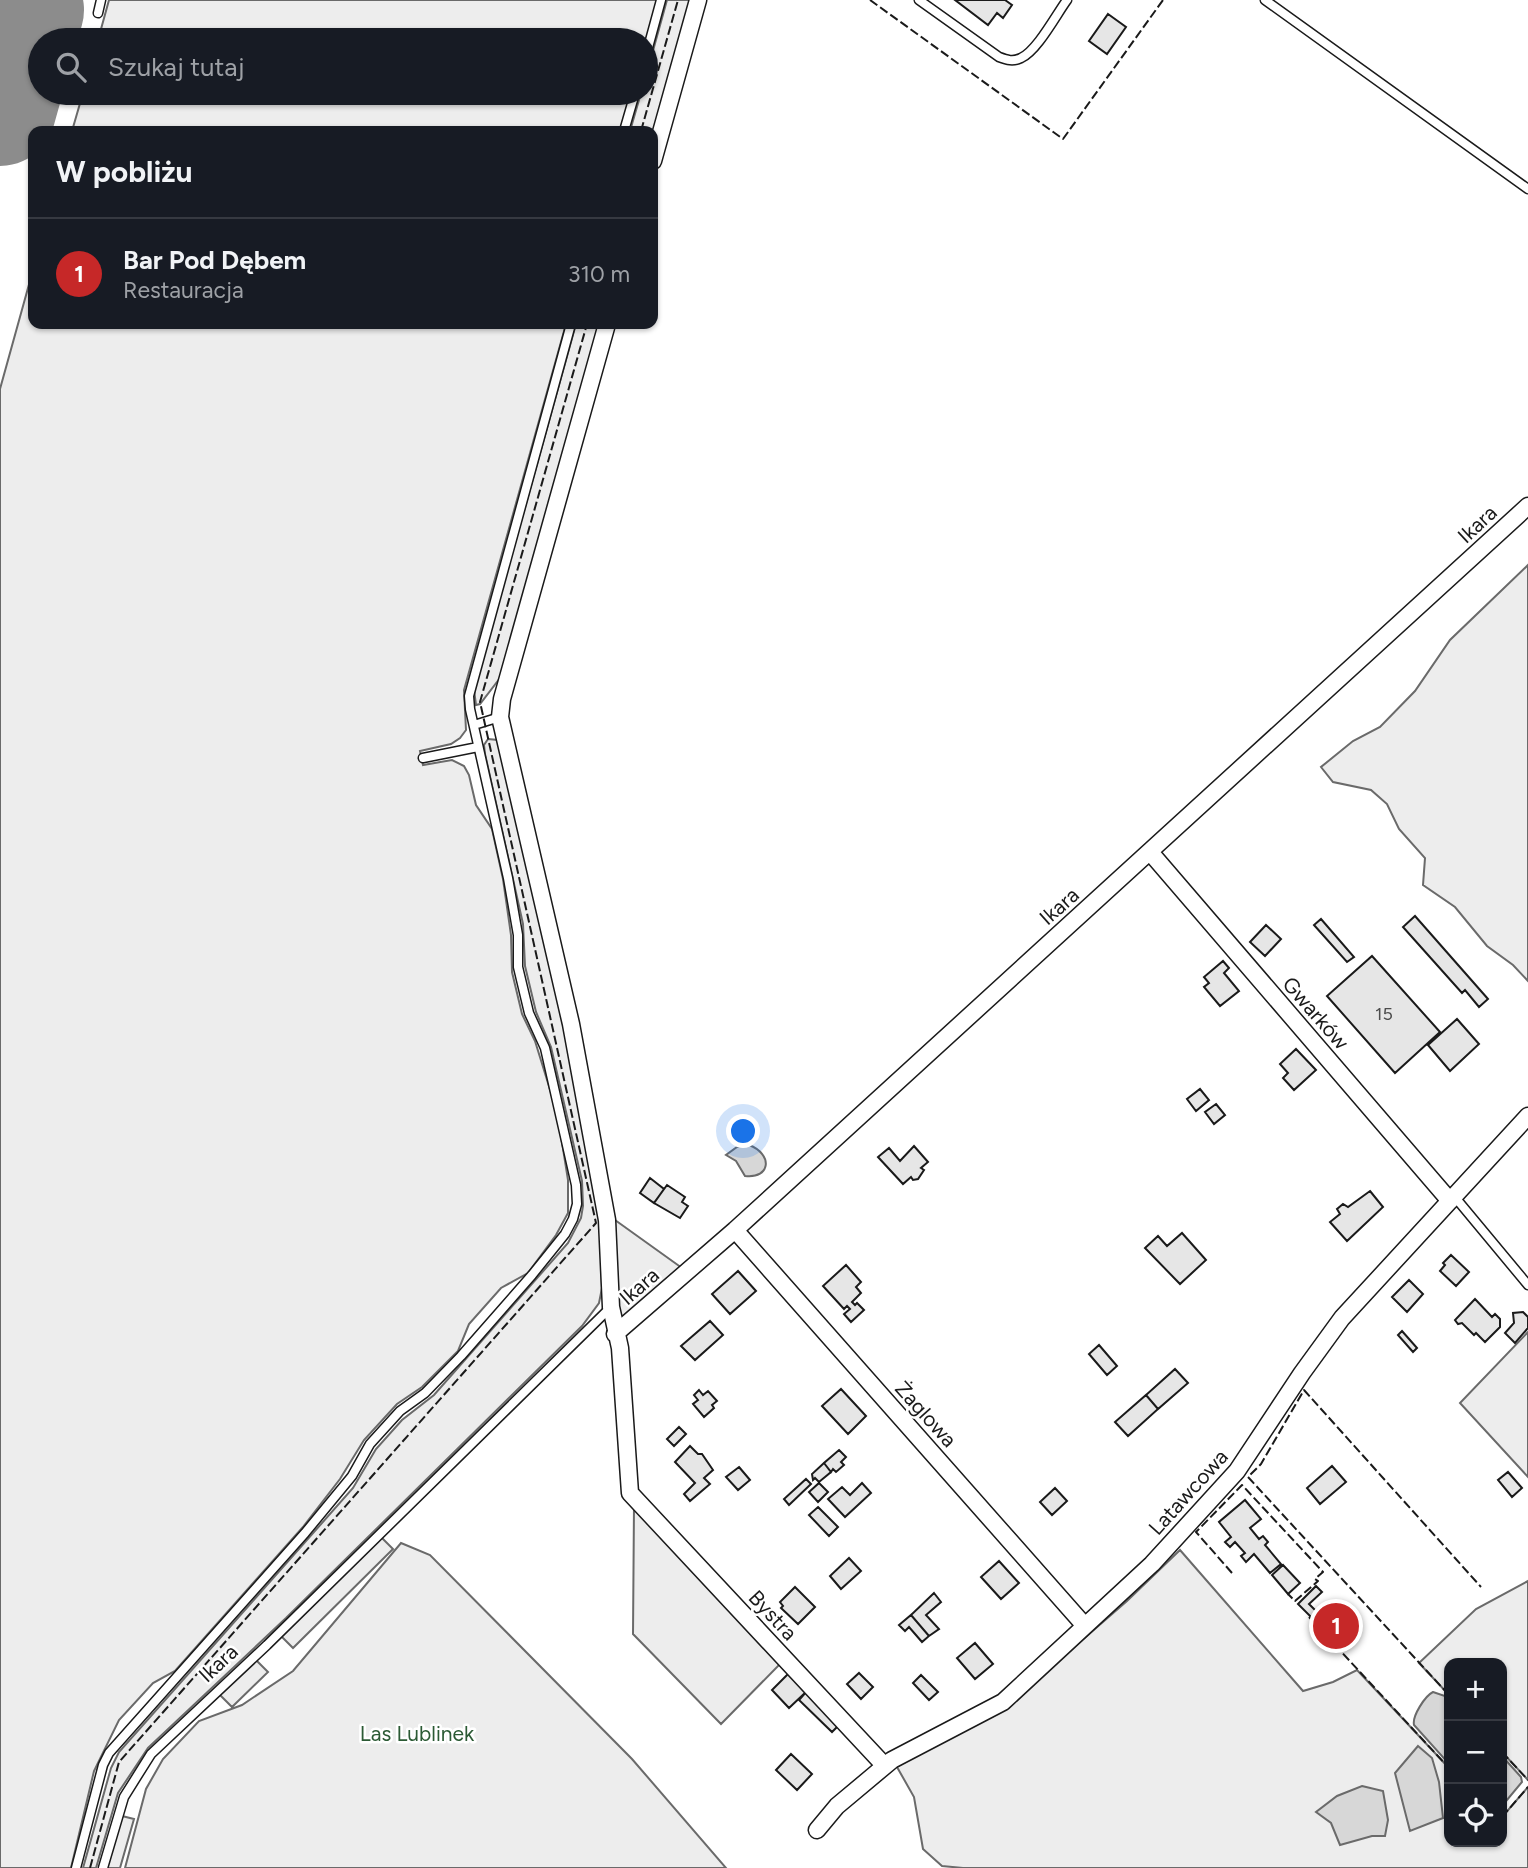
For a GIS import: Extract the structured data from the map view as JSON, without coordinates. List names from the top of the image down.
{
  "streets": {
    "street": [
      "Ikara",
      "Gwarków",
      "Żaglowa",
      "Latawcowa",
      "Bystra"
    ]
  },
  "crossings": [
    ["Ikara", "Gwarków"],
    ["Ikara", "Żaglowa"],
    ["Ikara", "Bystra"],
    ["Gwarków", "Latawcowa"],
    ["Żaglowa", "Latawcowa"],
    ["Latawcowa", "Bystra"]
  ],
  "parks": ["Las Lublinek"],
  "house_numbers": ["15"],
  "page": {
    "search": "Szukaj tutaj",
    "heading": "W pobliżu",
    "list": [
      {
        "mark": "1",
        "name": "Bar Pod Dębem",
        "note": "Restauracja",
        "value": "310 m"
      }
    ],
    "pins": "1",
    "map_buttons": ["+", "−"]
  }
}
